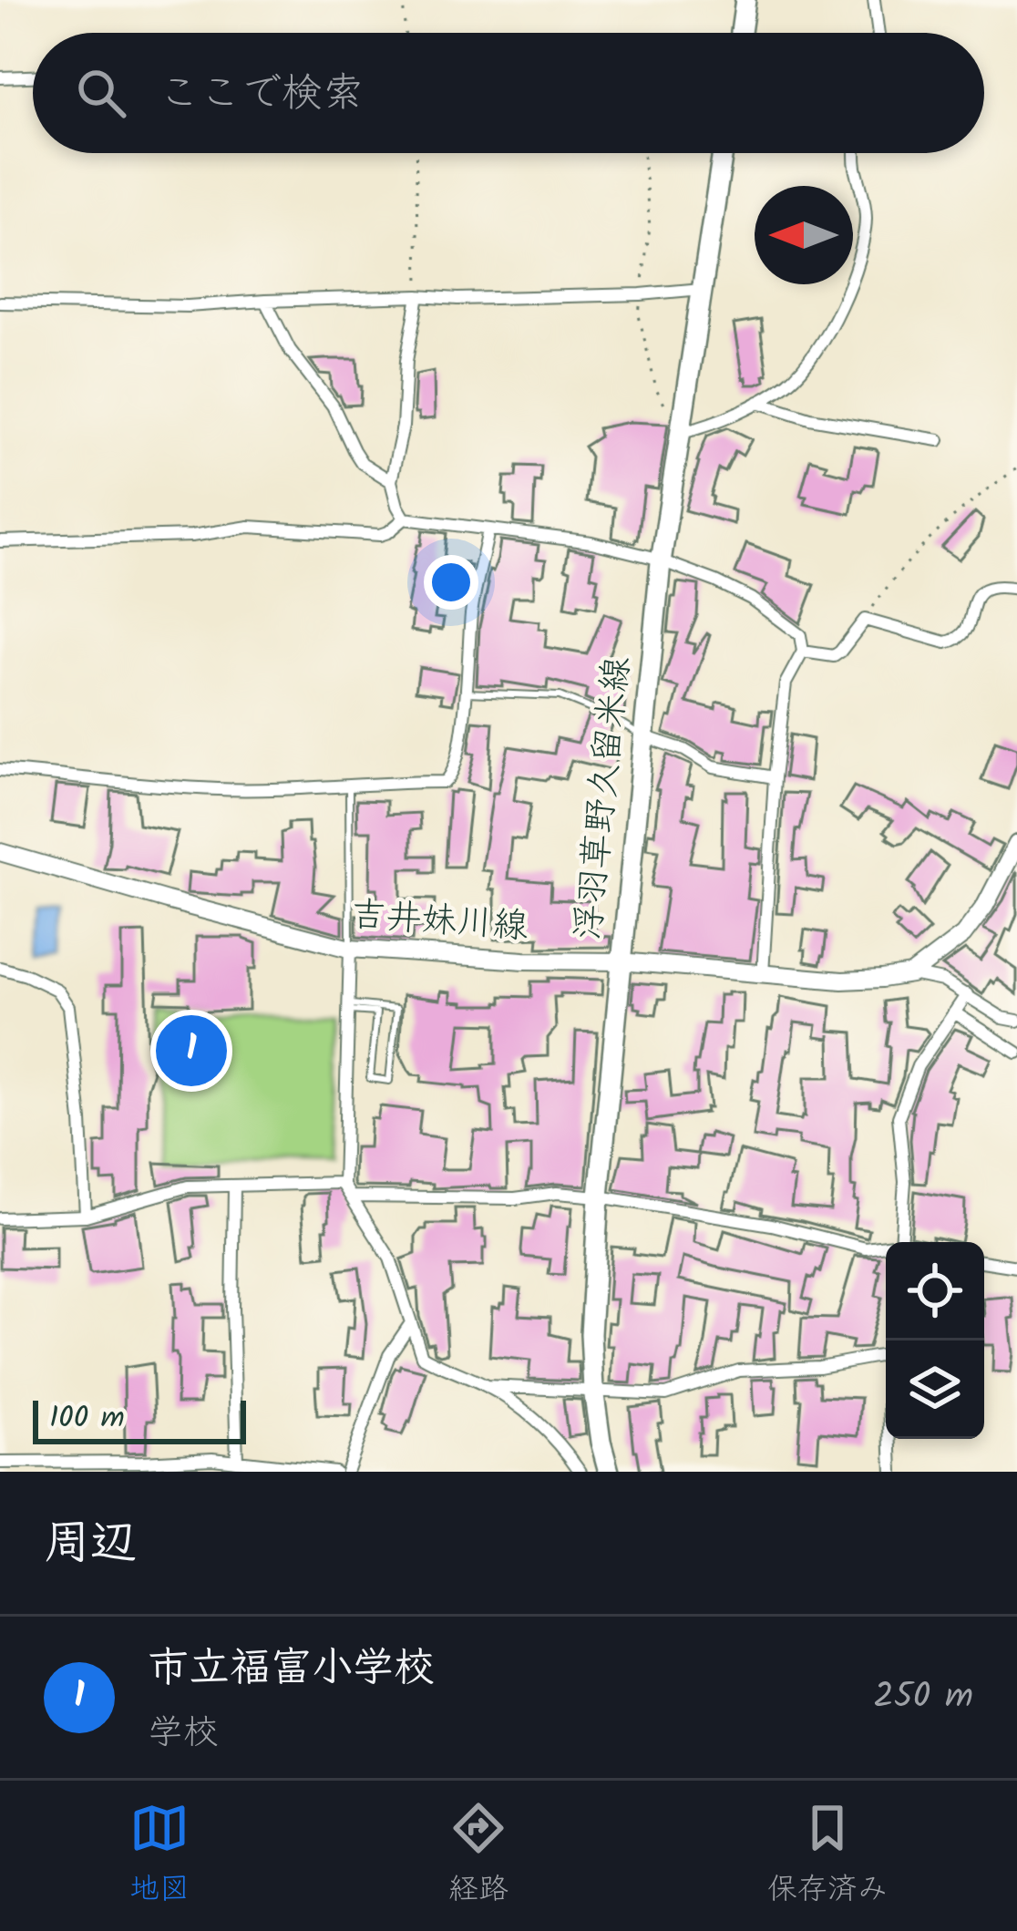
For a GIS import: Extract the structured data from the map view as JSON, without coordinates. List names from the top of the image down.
{
  "streets": {
    "main road": ["浮羽草野久留米線", "吉井妹川線"]
  },
  "crossings": [
    ["浮羽草野久留米線", "吉井妹川線"]
  ],
  "scale_bar": "100 m",
  "north": "left",
  "page": {
    "search": "ここで検索",
    "pins": "1",
    "scale": "100 m",
    "heading": "周辺",
    "list": [
      {
        "mark": "1",
        "name": "市立福富小学校",
        "note": "学校",
        "value": "250 m"
      }
    ],
    "nav": ["地図", "経路", "保存済み"]
  }
}
